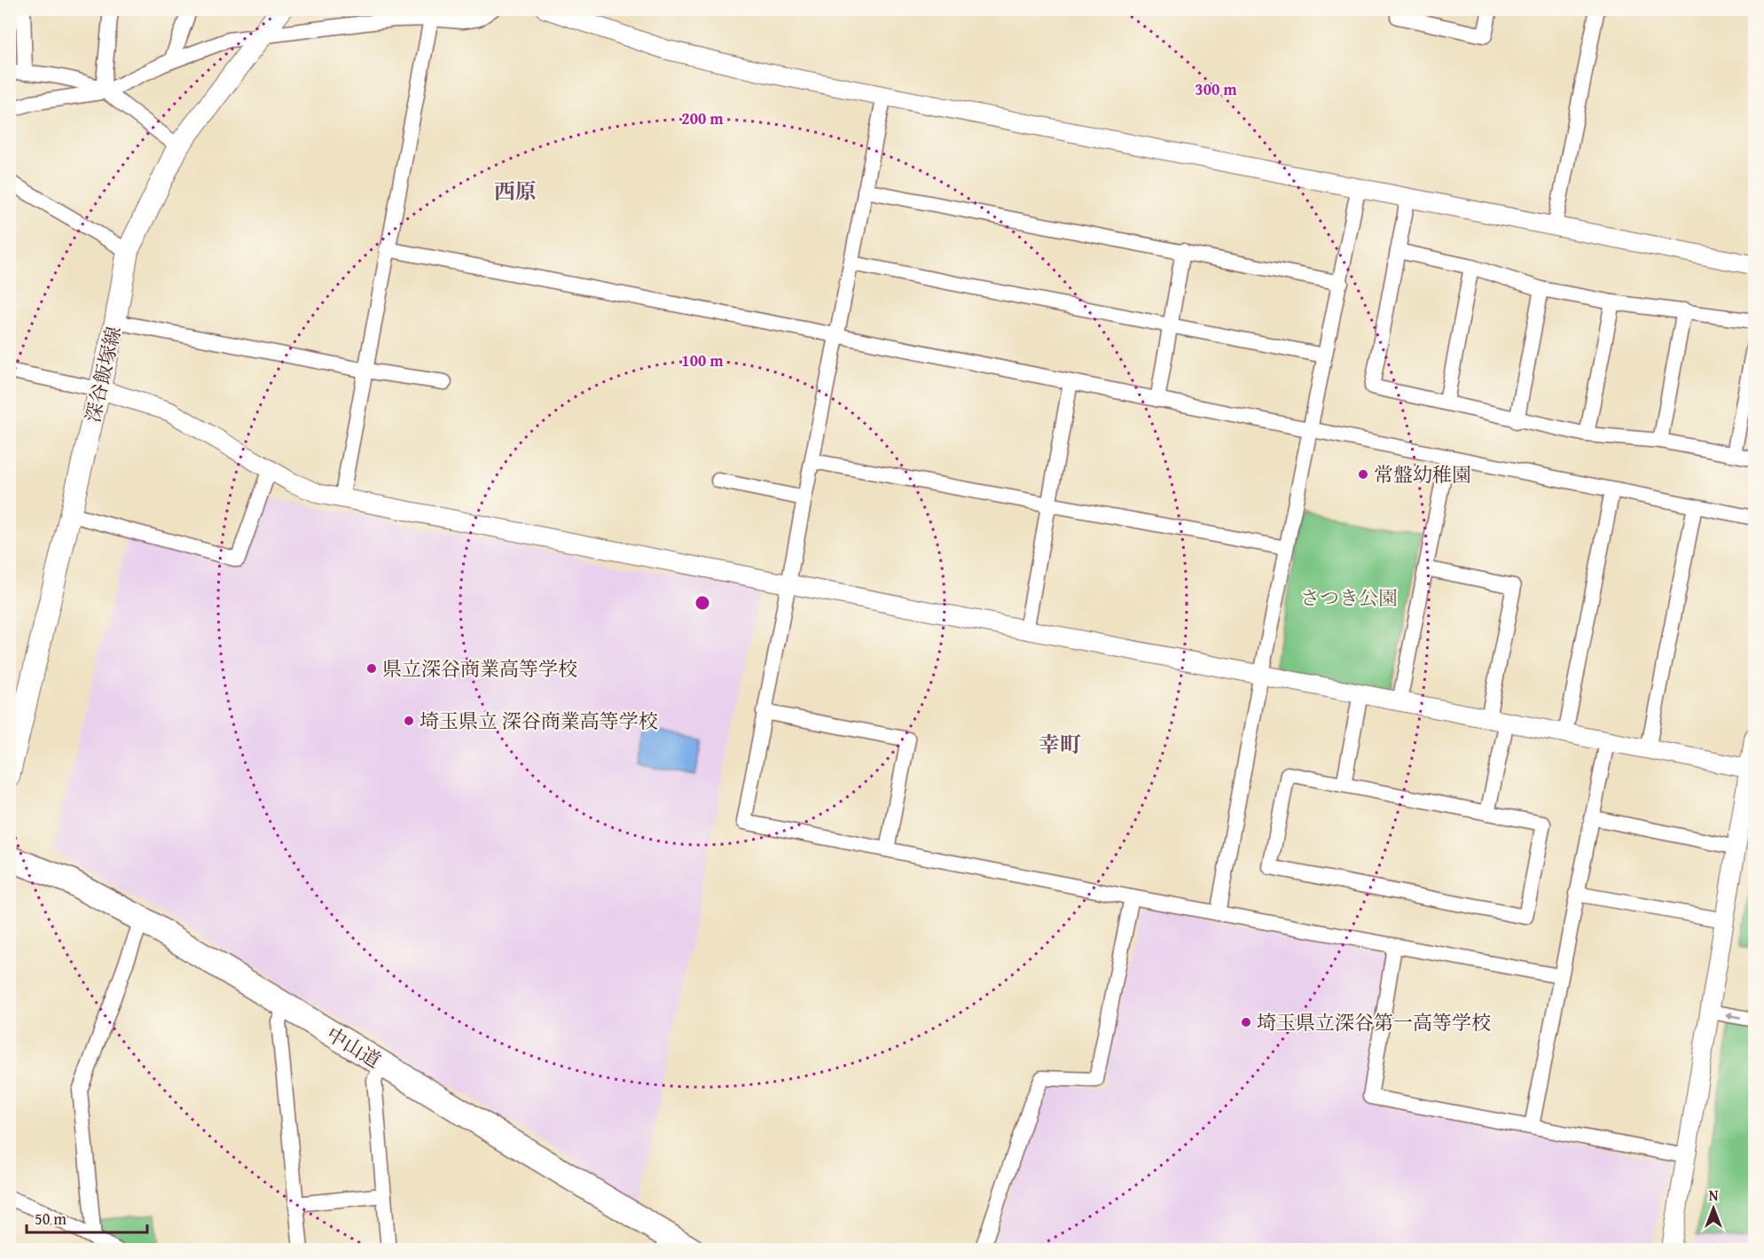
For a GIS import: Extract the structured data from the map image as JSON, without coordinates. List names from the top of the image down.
{
  "streets": {
    "highway": ["中山道"],
    "main road": ["深谷飯塚線"]
  },
  "districts": ["西原", "幸町"],
  "parks": ["さつき公園"],
  "places": [
    "常盤幼稚園",
    "県立深谷商業高等学校",
    "埼玉県立 深谷商業高等学校",
    "埼玉県立深谷第一高等学校"
  ],
  "scale_bar": "50 m",
  "north": "top",
  "rings": ["300 m", "200 m", "100 m"]
}
